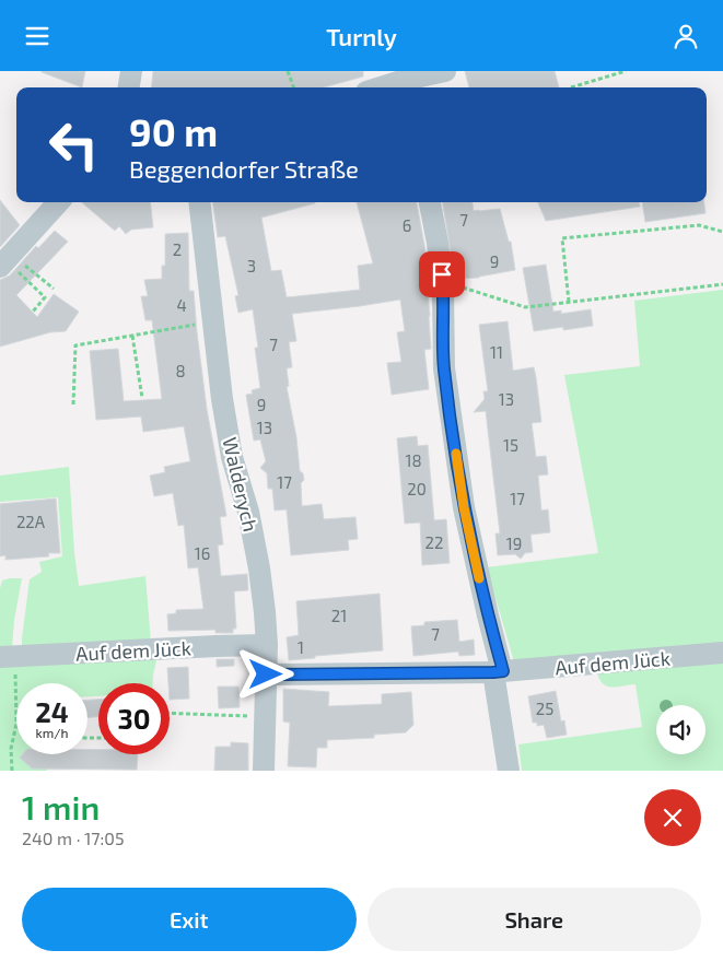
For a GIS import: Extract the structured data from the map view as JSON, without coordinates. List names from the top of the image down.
{
  "streets": {
    "street": ["Walderych", "Auf dem Jück"]
  },
  "crossings": [
    ["Walderych", "Auf dem Jück"]
  ],
  "house_numbers": [
    "7",
    "6",
    "2",
    "9",
    "3",
    "4",
    "7",
    "11",
    "8",
    "13",
    "9",
    "13",
    "15",
    "18",
    "17",
    "20",
    "17",
    "22A",
    "22",
    "19",
    "16",
    "21",
    "7",
    "1",
    "25"
  ],
  "page": {
    "header": "Turnly",
    "turn": ["90 m", "Beggendorfer Straße"],
    "speed": "24 km/h",
    "limit": "30",
    "heading": ["1 min", "240 m · 17:05"],
    "buttons": ["Exit", "Share"]
  }
}
